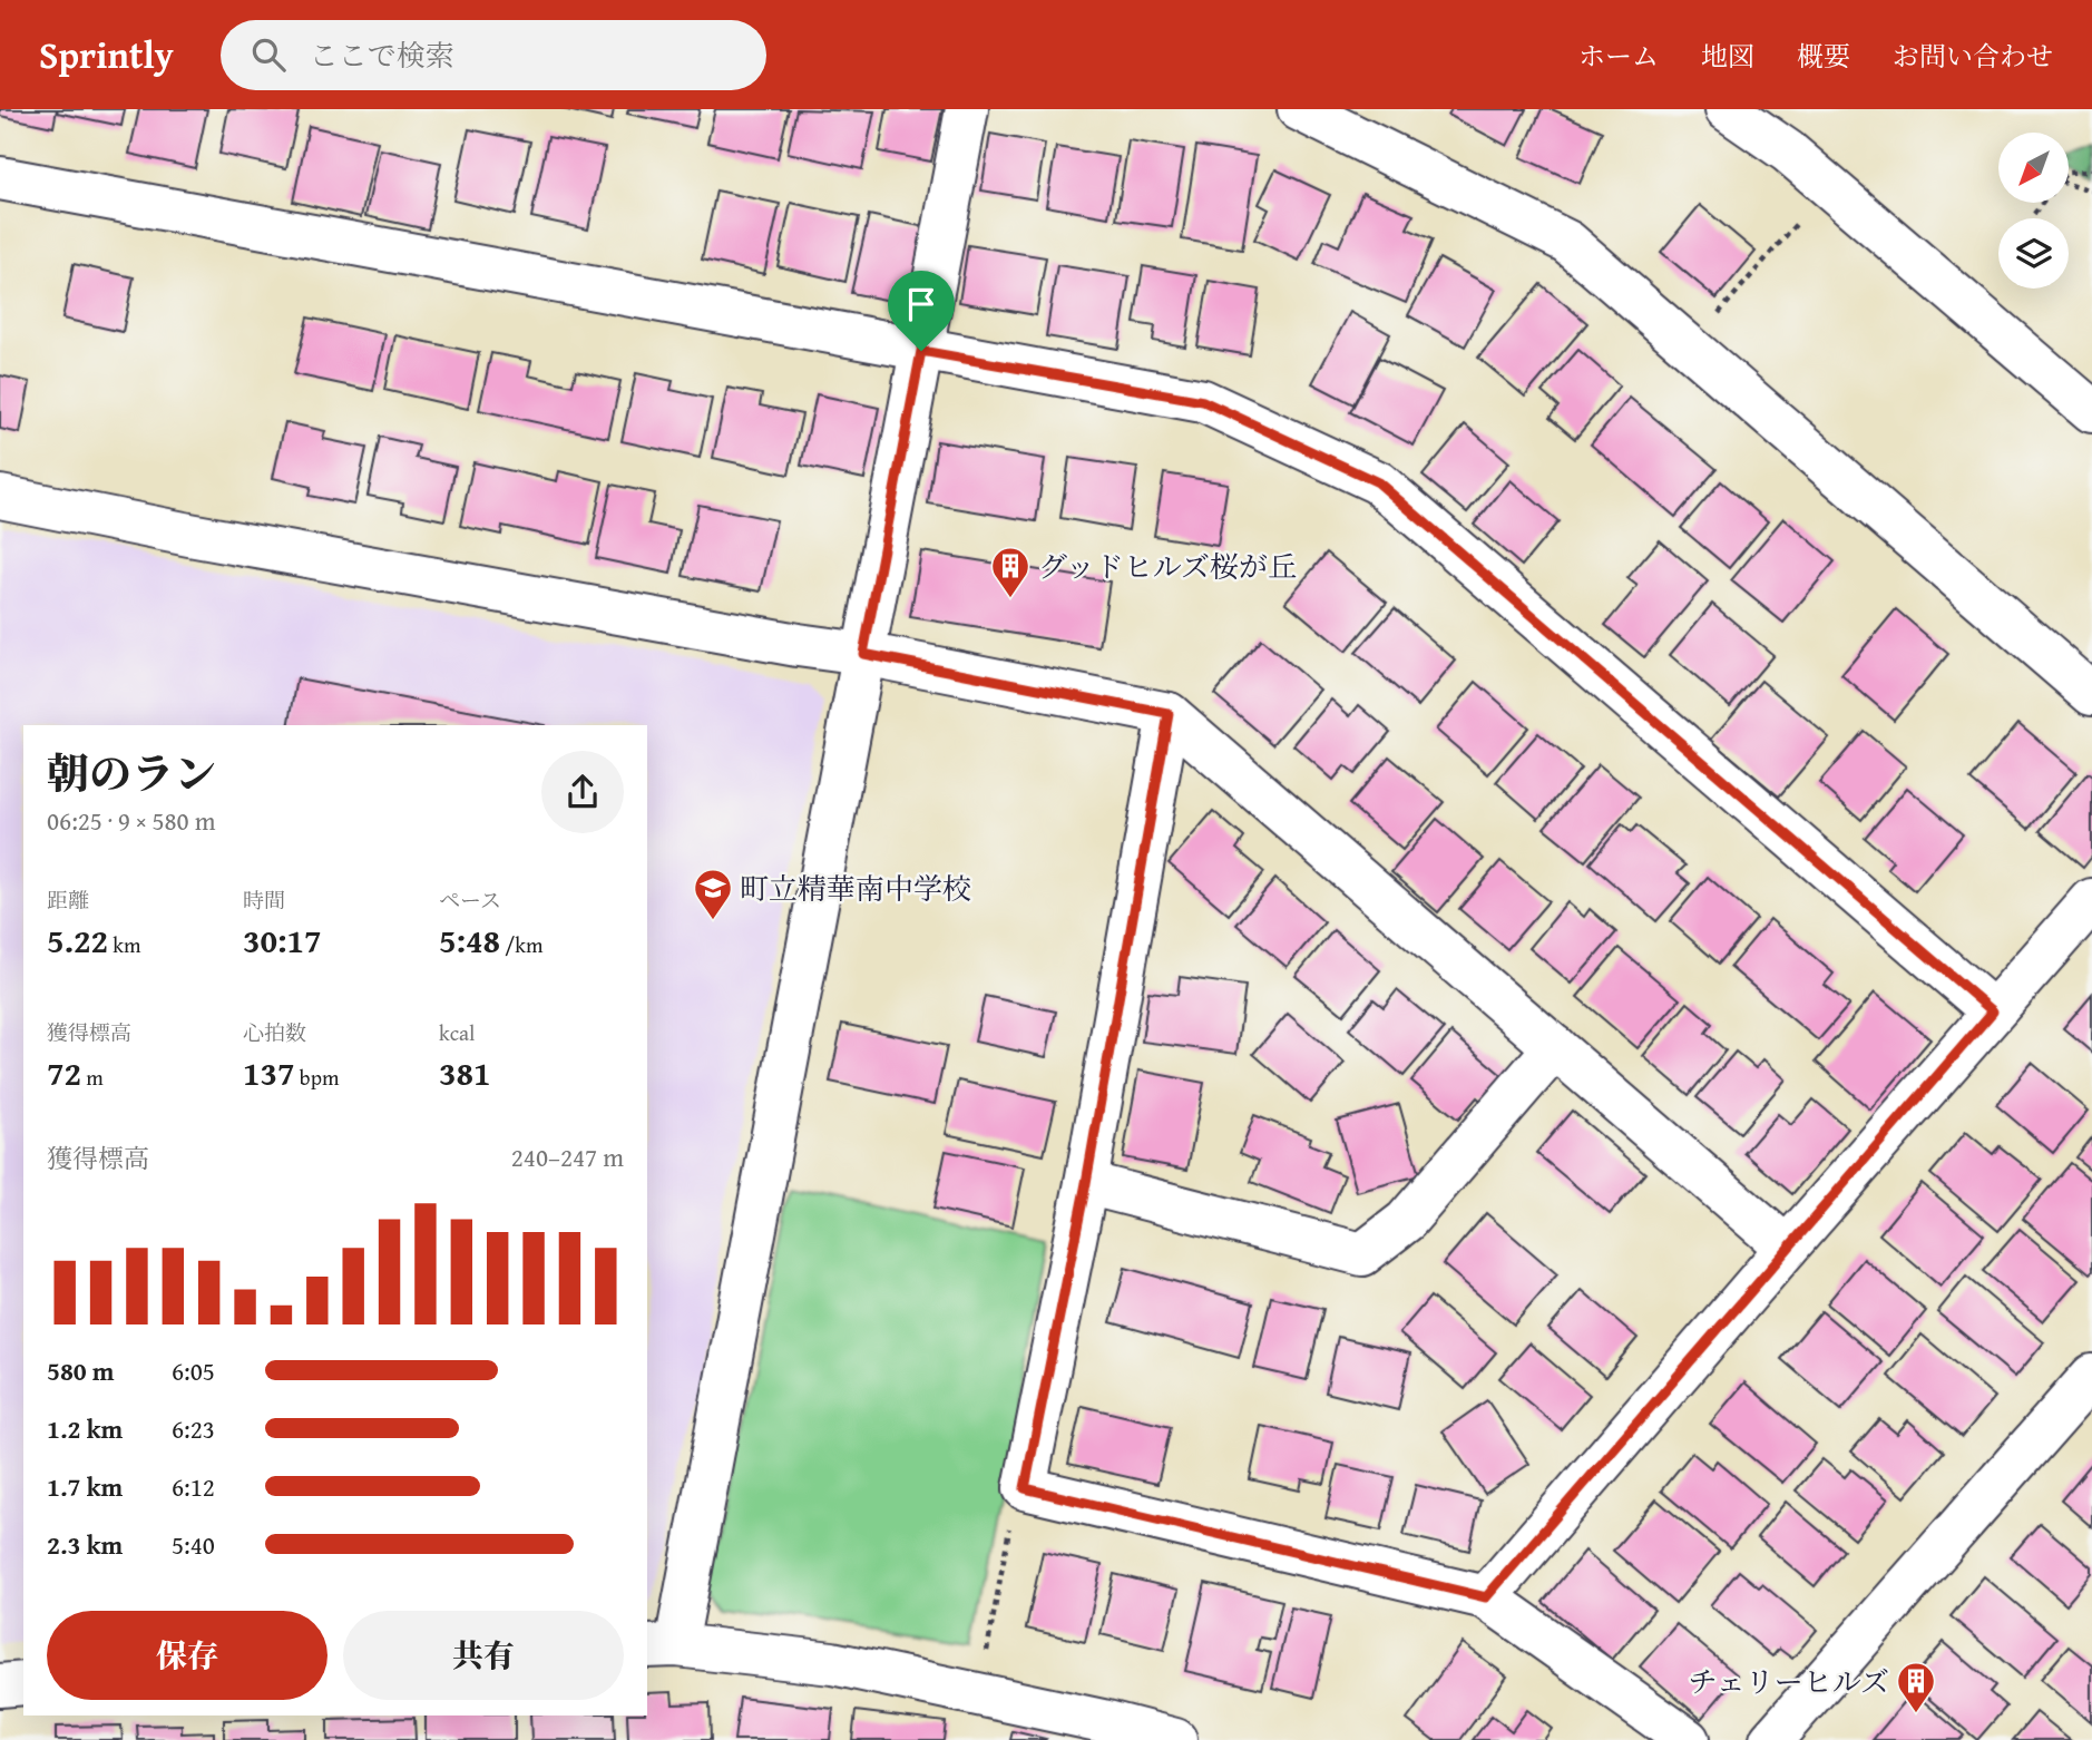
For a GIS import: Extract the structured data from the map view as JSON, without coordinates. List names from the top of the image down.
{
  "places": {
    "building": ["グッドヒルズ桜が丘", "チェリーヒルズ"],
    "school or university": ["町立精華南中学校"]
  },
  "north": "bottom left",
  "page": {
    "header": "Sprintly",
    "search": "ここで検索",
    "nav": [
      "ホーム",
      "地図",
      "概要",
      "お問い合わせ"
    ],
    "heading": ["朝のラン", "06:25 · 9 × 580 m"],
    "stats": [
      ["距離", "5.22 km"],
      ["時間", "30:17"],
      ["ペース", "5:48 /km"],
      ["獲得標高", "72 m"],
      ["心拍数", "137 bpm"],
      ["kcal", "381"]
    ],
    "chart": ["獲得標高", "240–247 m"],
    "list": [
      {
        "name": "580 m",
        "note": "6:05"
      },
      {
        "name": "1.2 km",
        "note": "6:23"
      },
      {
        "name": "1.7 km",
        "note": "6:12"
      },
      {
        "name": "2.3 km",
        "note": "5:40"
      }
    ],
    "buttons": ["保存", "共有"]
  }
}
